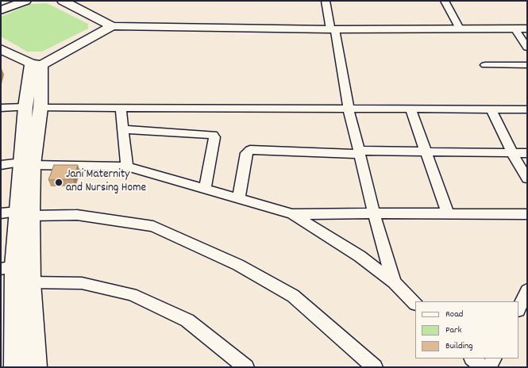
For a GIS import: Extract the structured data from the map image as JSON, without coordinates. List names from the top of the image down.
{
  "places": ["Jani Maternity and Nursing Home"],
  "legend": ["Road", "Park", "Building"]
}
